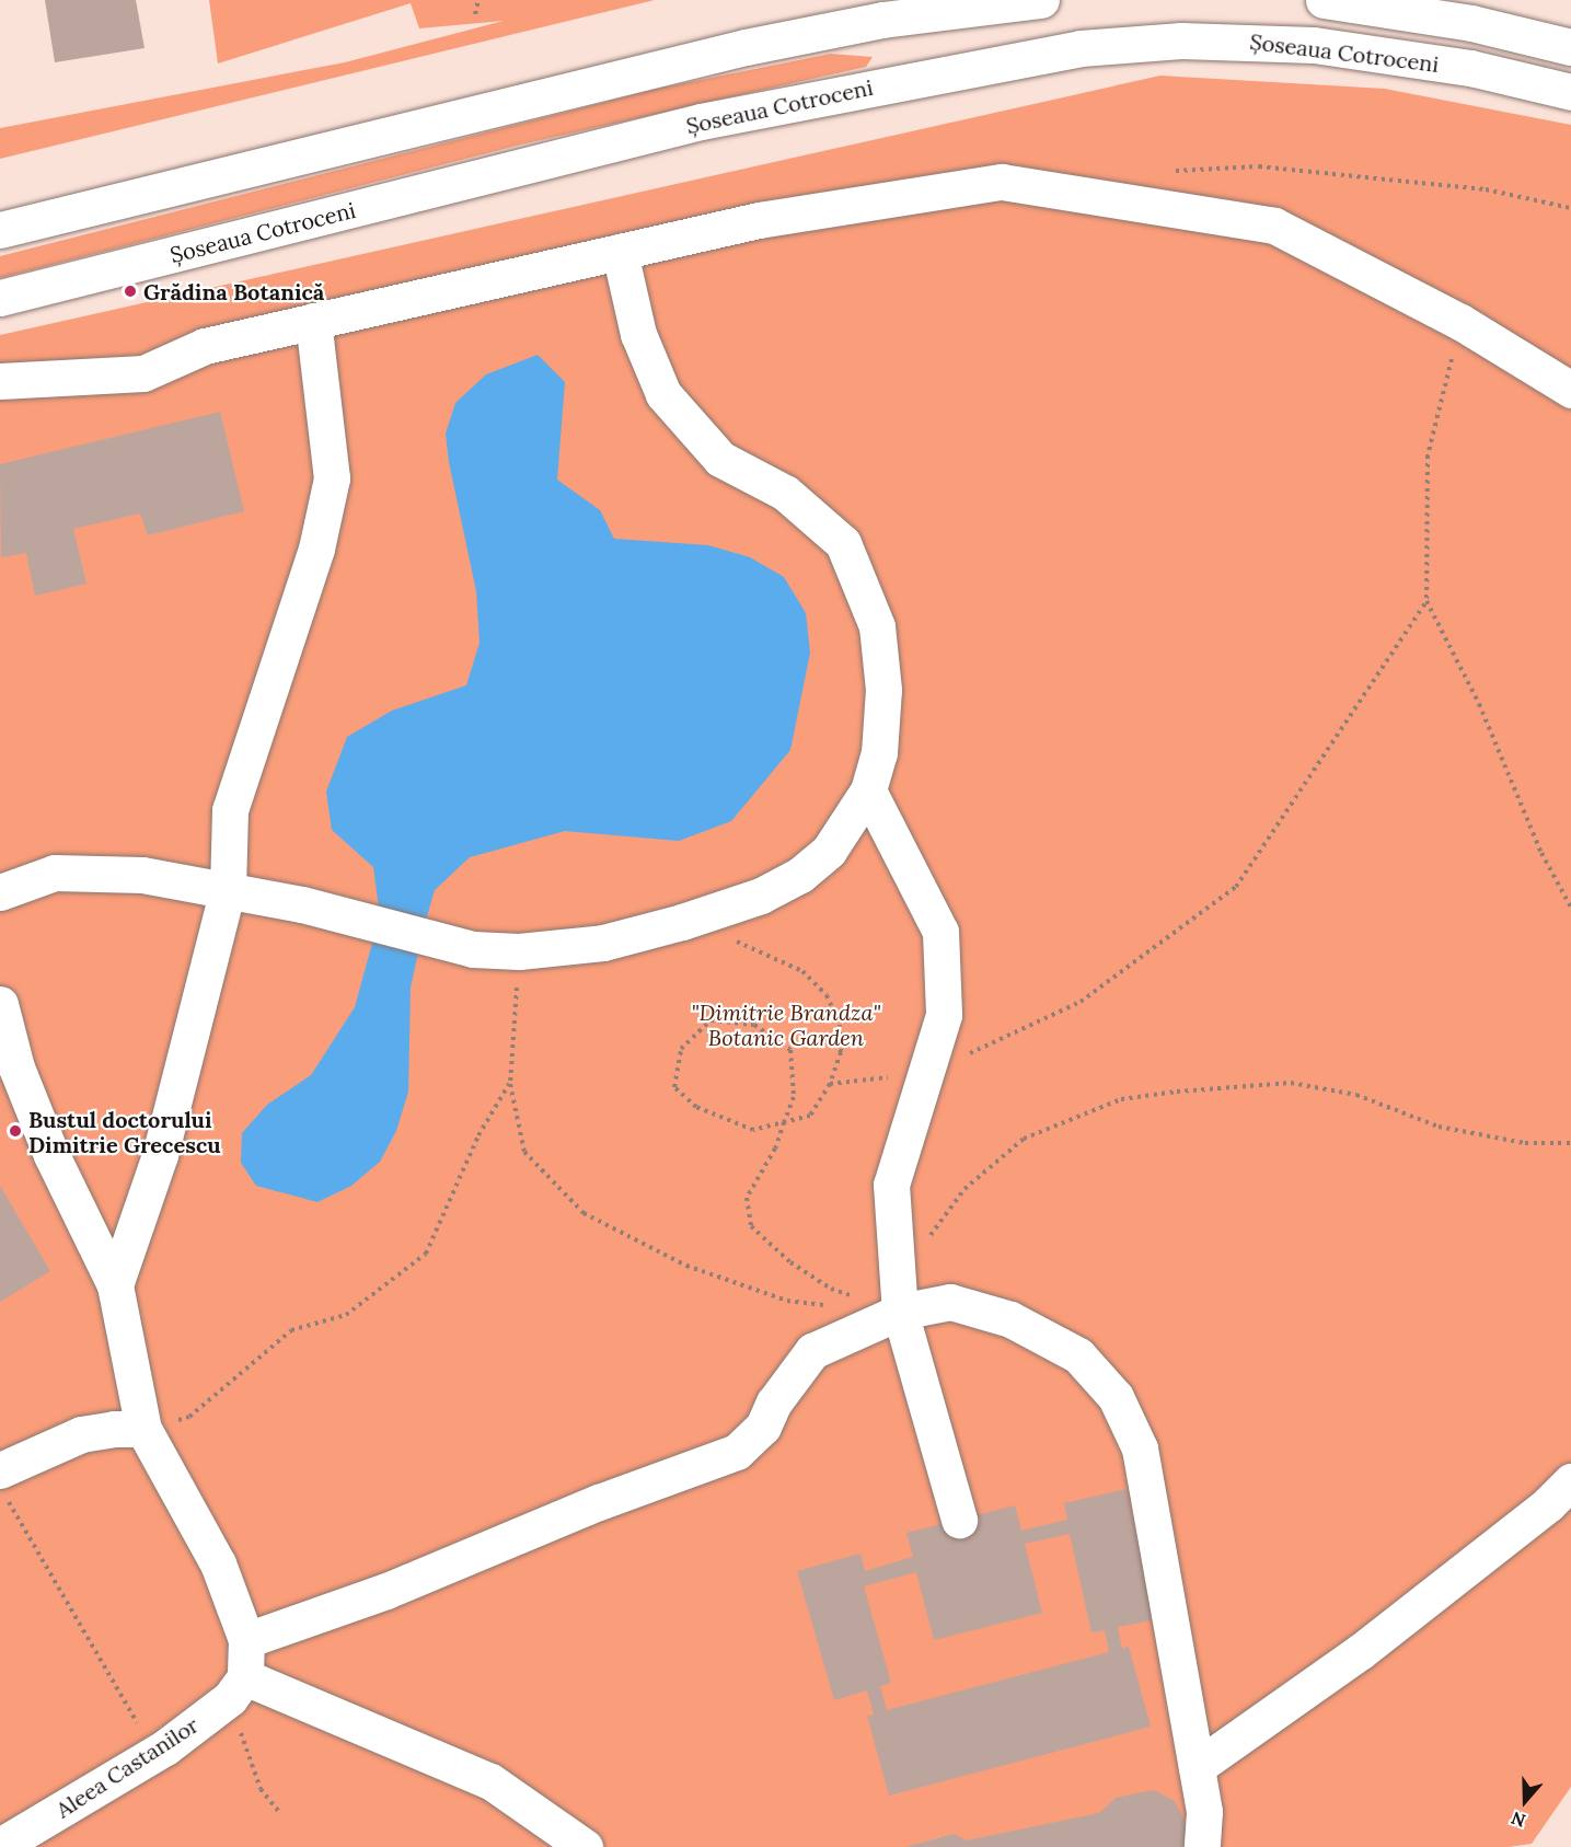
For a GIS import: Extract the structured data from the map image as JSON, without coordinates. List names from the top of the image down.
{
  "streets": {
    "street": ["Șoseaua Cotroceni", "Aleea Castanilor"]
  },
  "parks": ["\"Dimitrie Brandza\" Botanic Garden"],
  "places": ["Grădina Botanică", "Bustul doctorului Dimitrie Grecescu"],
  "north": "bottom"
}
